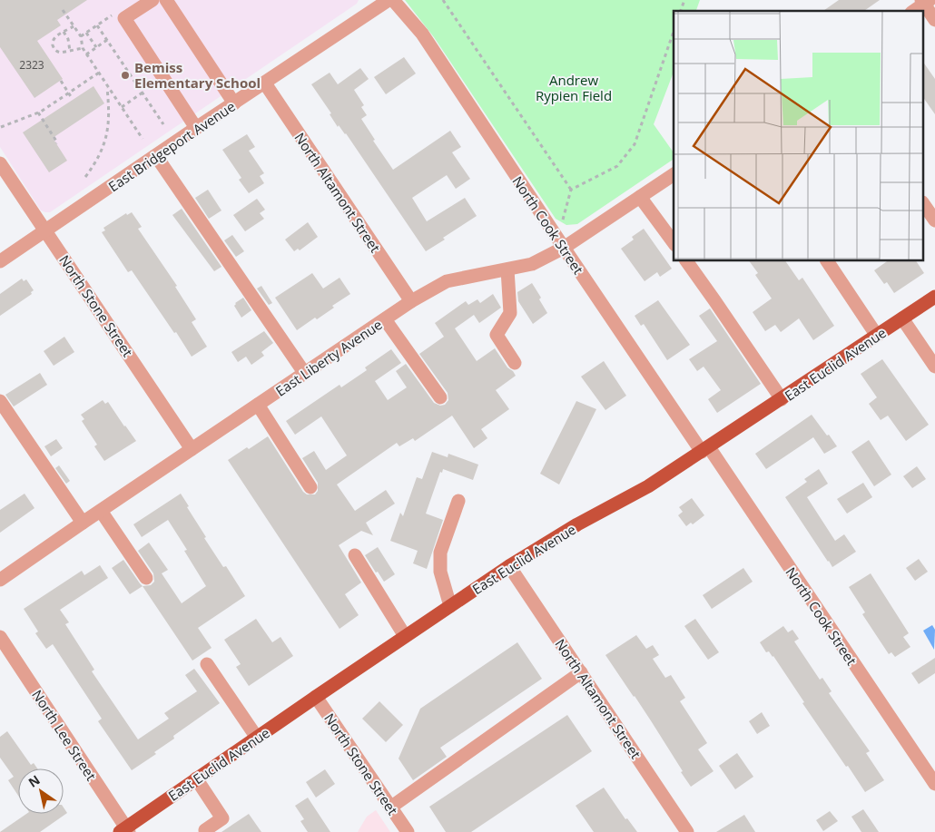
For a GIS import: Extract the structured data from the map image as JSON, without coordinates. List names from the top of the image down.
{
  "streets": {
    "main road": ["East Euclid Avenue"],
    "street": [
      "East Bridgeport Avenue",
      "North Altamont Street",
      "North Cook Street",
      "North Stone Street",
      "East Liberty Avenue",
      "North Lee Street"
    ]
  },
  "crossings": [
    ["East Bridgeport Avenue", "North Altamont Street"],
    ["East Bridgeport Avenue", "North Stone Street"],
    ["North Altamont Street", "East Liberty Avenue"],
    ["North Altamont Street", "East Euclid Avenue"],
    ["North Cook Street", "East Liberty Avenue"],
    ["North Cook Street", "East Euclid Avenue"],
    ["North Stone Street", "East Liberty Avenue"],
    ["North Stone Street", "East Euclid Avenue"],
    ["East Euclid Avenue", "North Lee Street"]
  ],
  "parks": ["Andrew Rypien Field"],
  "places": ["Bemiss Elementary School"],
  "house_numbers": ["2323"],
  "north": "top left"
}
